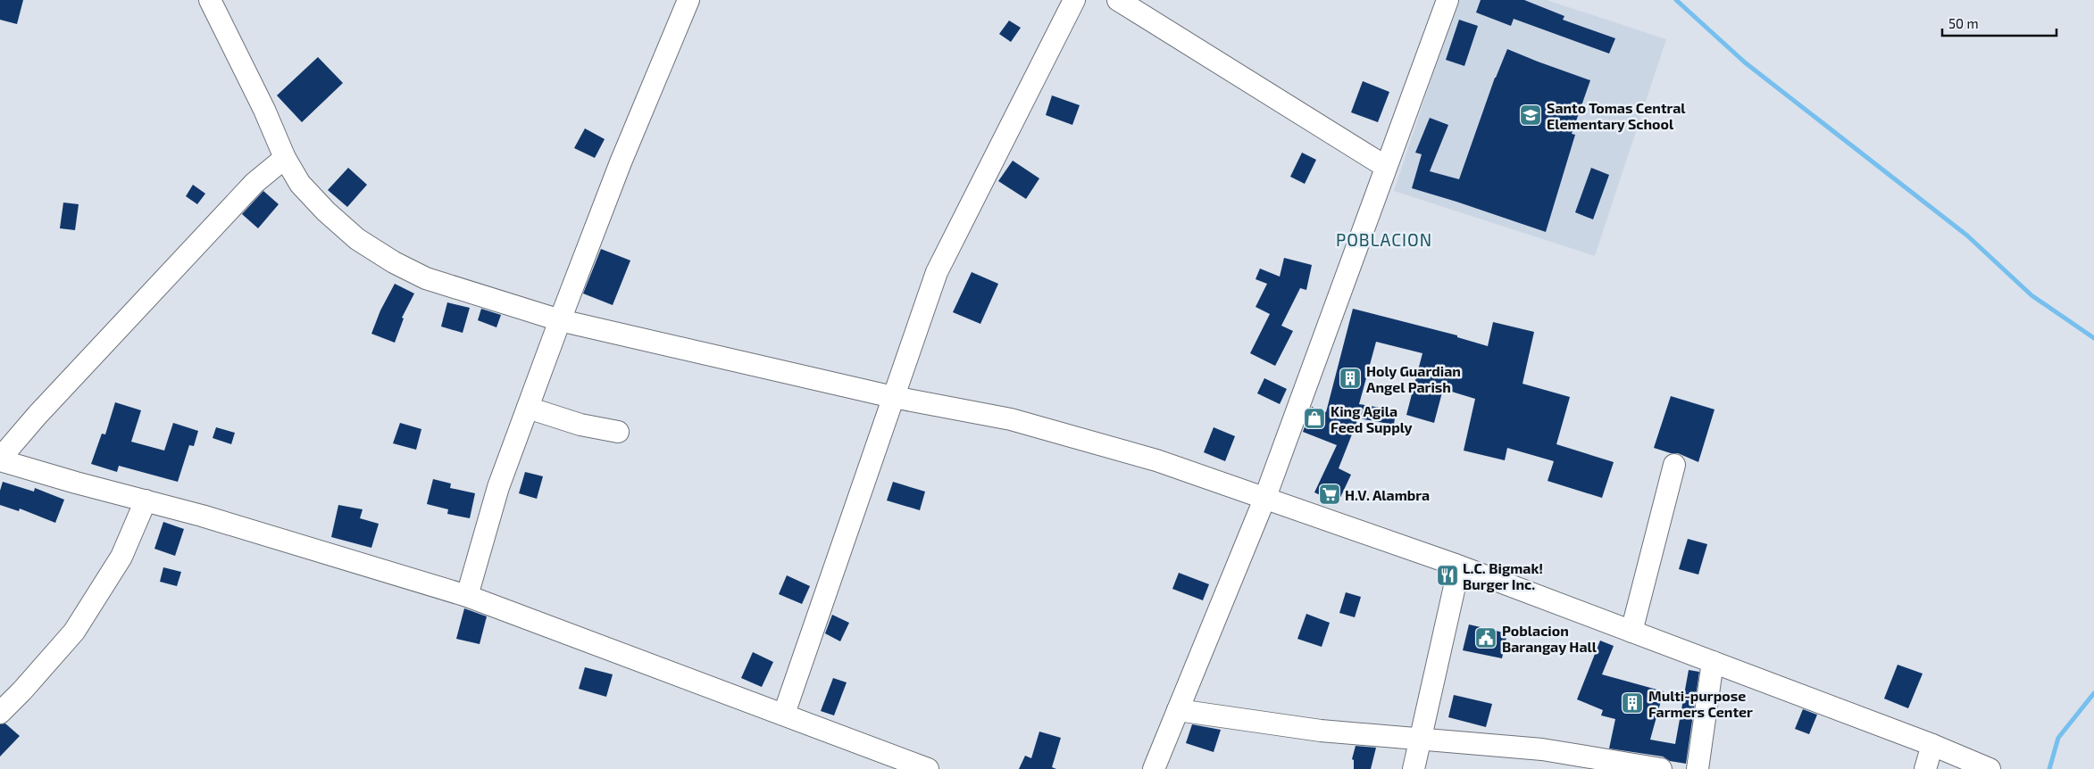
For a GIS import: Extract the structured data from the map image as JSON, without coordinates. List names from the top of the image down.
{
  "districts": ["POBLACION"],
  "places": {
    "school or university": ["Santo Tomas Central Elementary School"],
    "building": ["Holy Guardian Angel Parish", "Multi-purpose Farmers Center"],
    "shop": ["King Agila Feed Supply"],
    "supermarket": ["H.V. Alambra"],
    "restaurant": ["L.C. Bigmak! Burger Inc."],
    "public building": ["Poblacion Barangay Hall"]
  },
  "scale_bar": "50 m"
}
